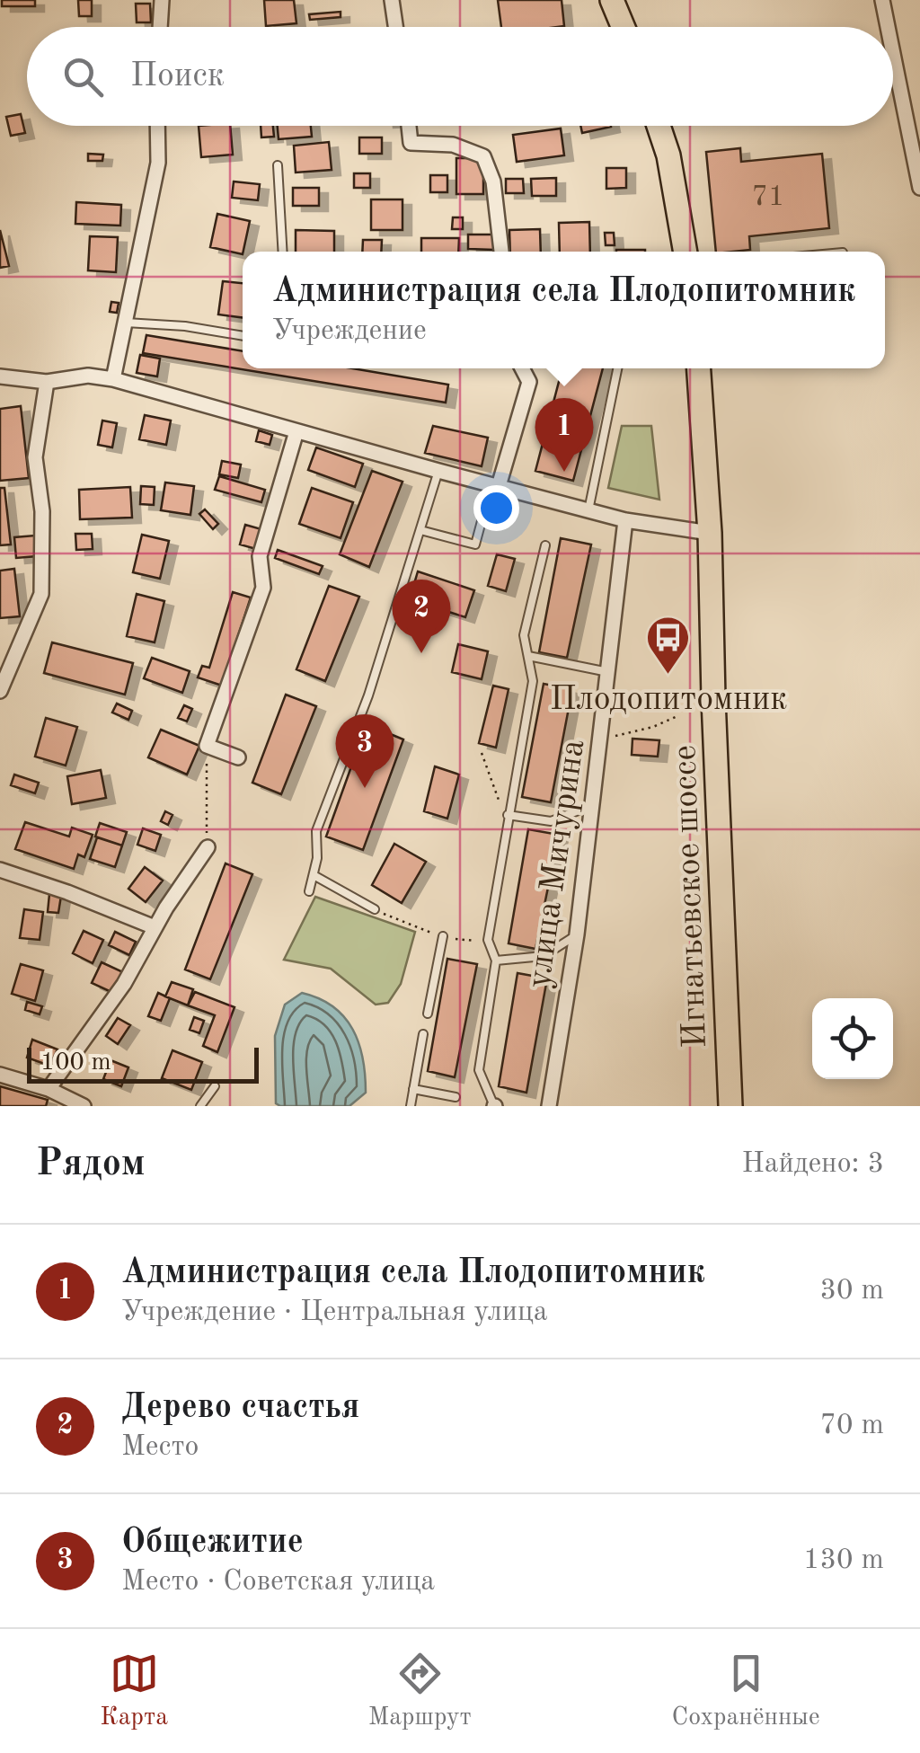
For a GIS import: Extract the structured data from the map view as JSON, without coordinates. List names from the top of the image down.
{
  "streets": {
    "main road": ["Игнатьевское шоссе"],
    "street": ["улица Мичурина"]
  },
  "places": {
    "bus stop": ["Плодопитомник"]
  },
  "house_numbers": ["71"],
  "scale_bar": "100 m",
  "page": {
    "search": "Поиск",
    "popup": ["Администрация села Плодопитомник", "Учреждение"],
    "pins": ["1", "2", "3"],
    "scale": "100 m",
    "heading": ["Рядом", "Найдено: 3"],
    "list": [
      {
        "mark": "1",
        "name": "Администрация села Плодопитомник",
        "note": "Учреждение · Центральная улица",
        "value": "30 m"
      },
      {
        "mark": "2",
        "name": "Дерево счастья",
        "note": "Место",
        "value": "70 m"
      },
      {
        "mark": "3",
        "name": "Общежитие",
        "note": "Место · Советская улица",
        "value": "130 m"
      }
    ],
    "nav": ["Карта", "Маршрут", "Сохранённые"]
  }
}
